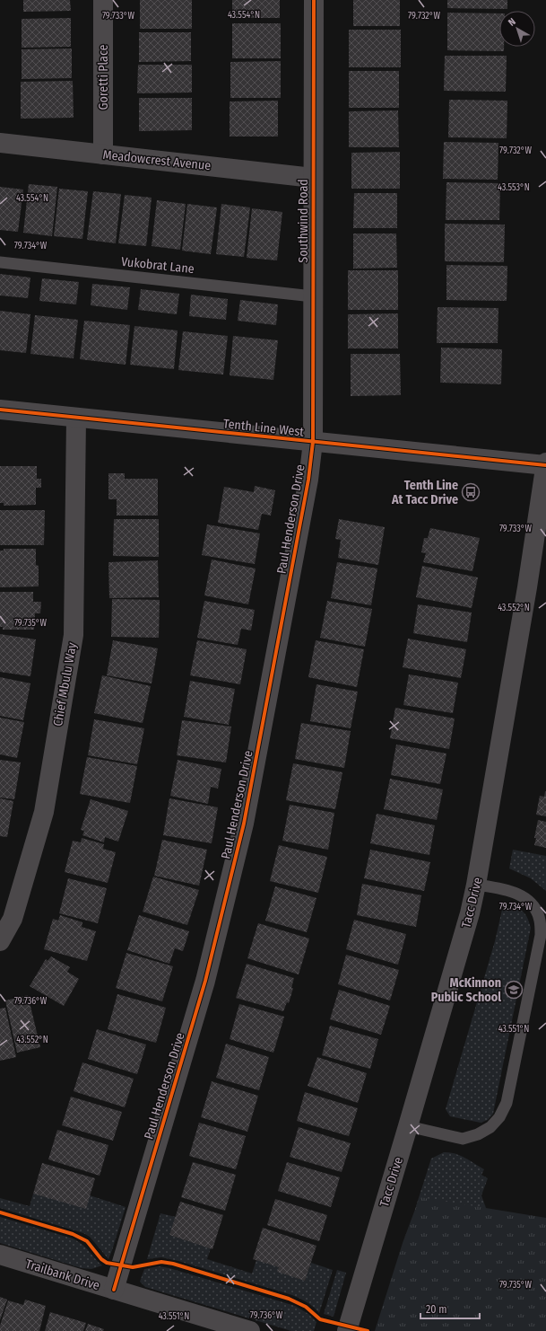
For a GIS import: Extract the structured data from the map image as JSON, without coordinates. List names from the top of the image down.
{
  "streets": {
    "street": [
      "Goretti Place",
      "Meadowcrest Avenue",
      "Southwind Road",
      "Tenth Line West",
      "Paul Henderson Drive",
      "Chief Mbulu Way",
      "Tacc Drive",
      "Trailbank Drive"
    ],
    "lane": ["Vukobrat Lane"]
  },
  "crossings": [
    ["Goretti Place", "Meadowcrest Avenue"],
    ["Meadowcrest Avenue", "Southwind Road"],
    ["Southwind Road", "Vukobrat Lane"],
    ["Southwind Road", "Tenth Line West"],
    ["Southwind Road", "Paul Henderson Drive"],
    ["Tenth Line West", "Paul Henderson Drive"],
    ["Tenth Line West", "Chief Mbulu Way"],
    ["Tenth Line West", "Tacc Drive"],
    ["Paul Henderson Drive", "Trailbank Drive"]
  ],
  "places": {
    "bus stop": ["Tenth Line At Tacc Drive"],
    "school or university": ["McKinnon Public School"]
  },
  "scale_bar": "20 m",
  "north": "top left",
  "coordinates": [
    "43.554°N",
    "79.733°W",
    "79.732°W",
    "43.553°N",
    "79.734°W",
    "43.552°N",
    "79.735°W",
    "79.736°W",
    "43.551°N"
  ]
}
